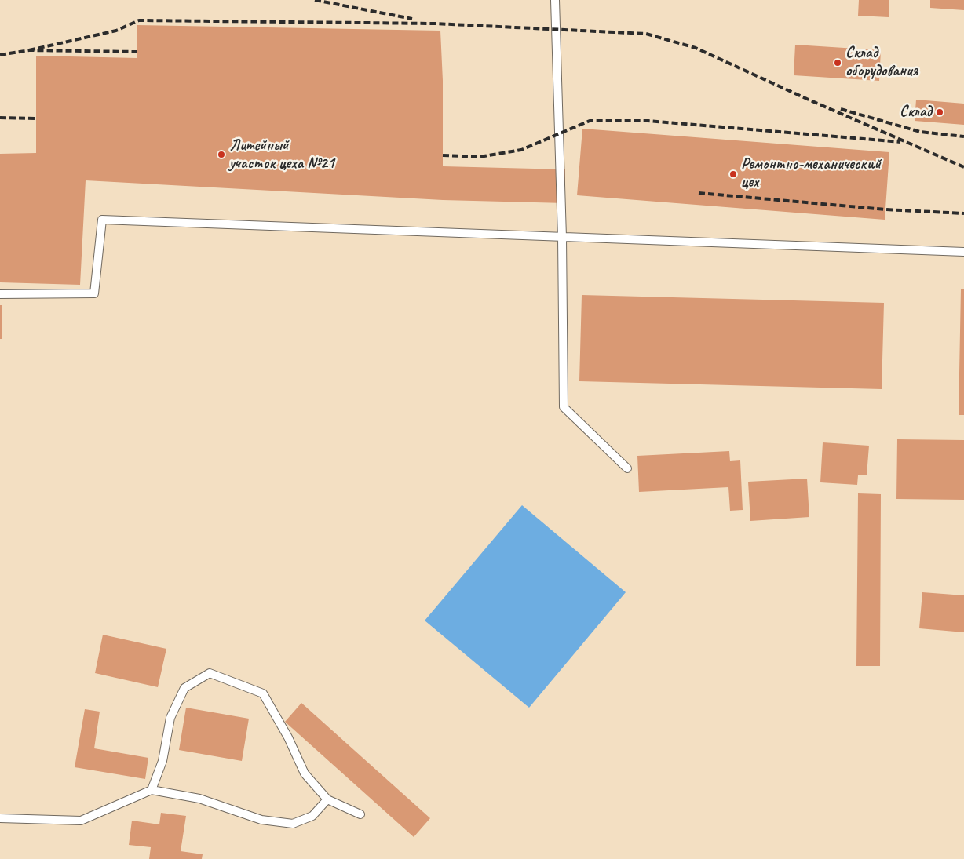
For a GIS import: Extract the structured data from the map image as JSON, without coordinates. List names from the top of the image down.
{
  "places": [
    "Склад оборудования",
    "Склад",
    "Литейный участок цеха №21",
    "Ремонтно-механический цех"
  ]
}
